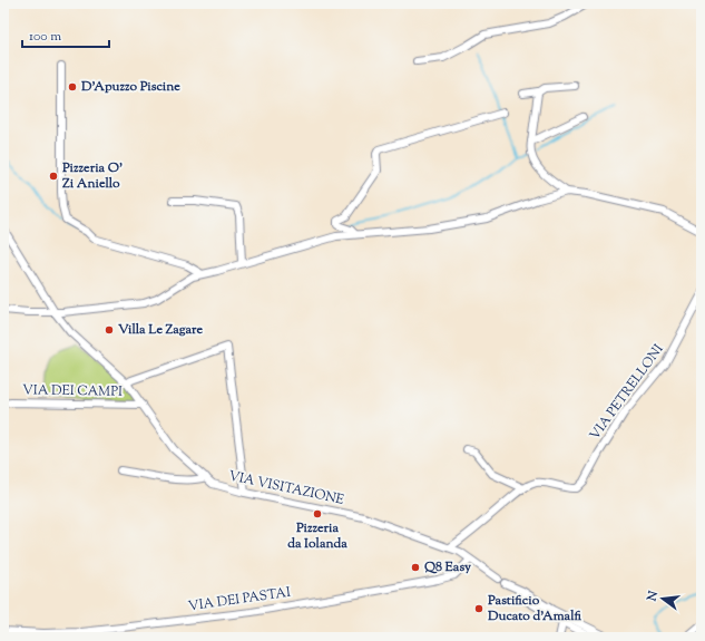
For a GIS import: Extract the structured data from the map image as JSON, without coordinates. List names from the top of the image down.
{
  "streets": {
    "street": [
      "VIA DEI CAMPI",
      "VIA PETRELLONI",
      "VIA VISITAZIONE",
      "VIA DEI PASTAI"
    ]
  },
  "crossings": [
    ["VIA DEI CAMPI", "VIA VISITAZIONE"],
    ["VIA PETRELLONI", "VIA VISITAZIONE"],
    ["VIA VISITAZIONE", "VIA DEI PASTAI"]
  ],
  "places": [
    "D'Apuzzo Piscine",
    "Pizzeria O' Zi Aniello",
    "Villa Le Zagare",
    "Pizzeria da Iolanda",
    "Q8 Easy",
    "Pastificio Ducato d'Amalfi"
  ],
  "scale_bar": "100 m",
  "north": "left"
}
